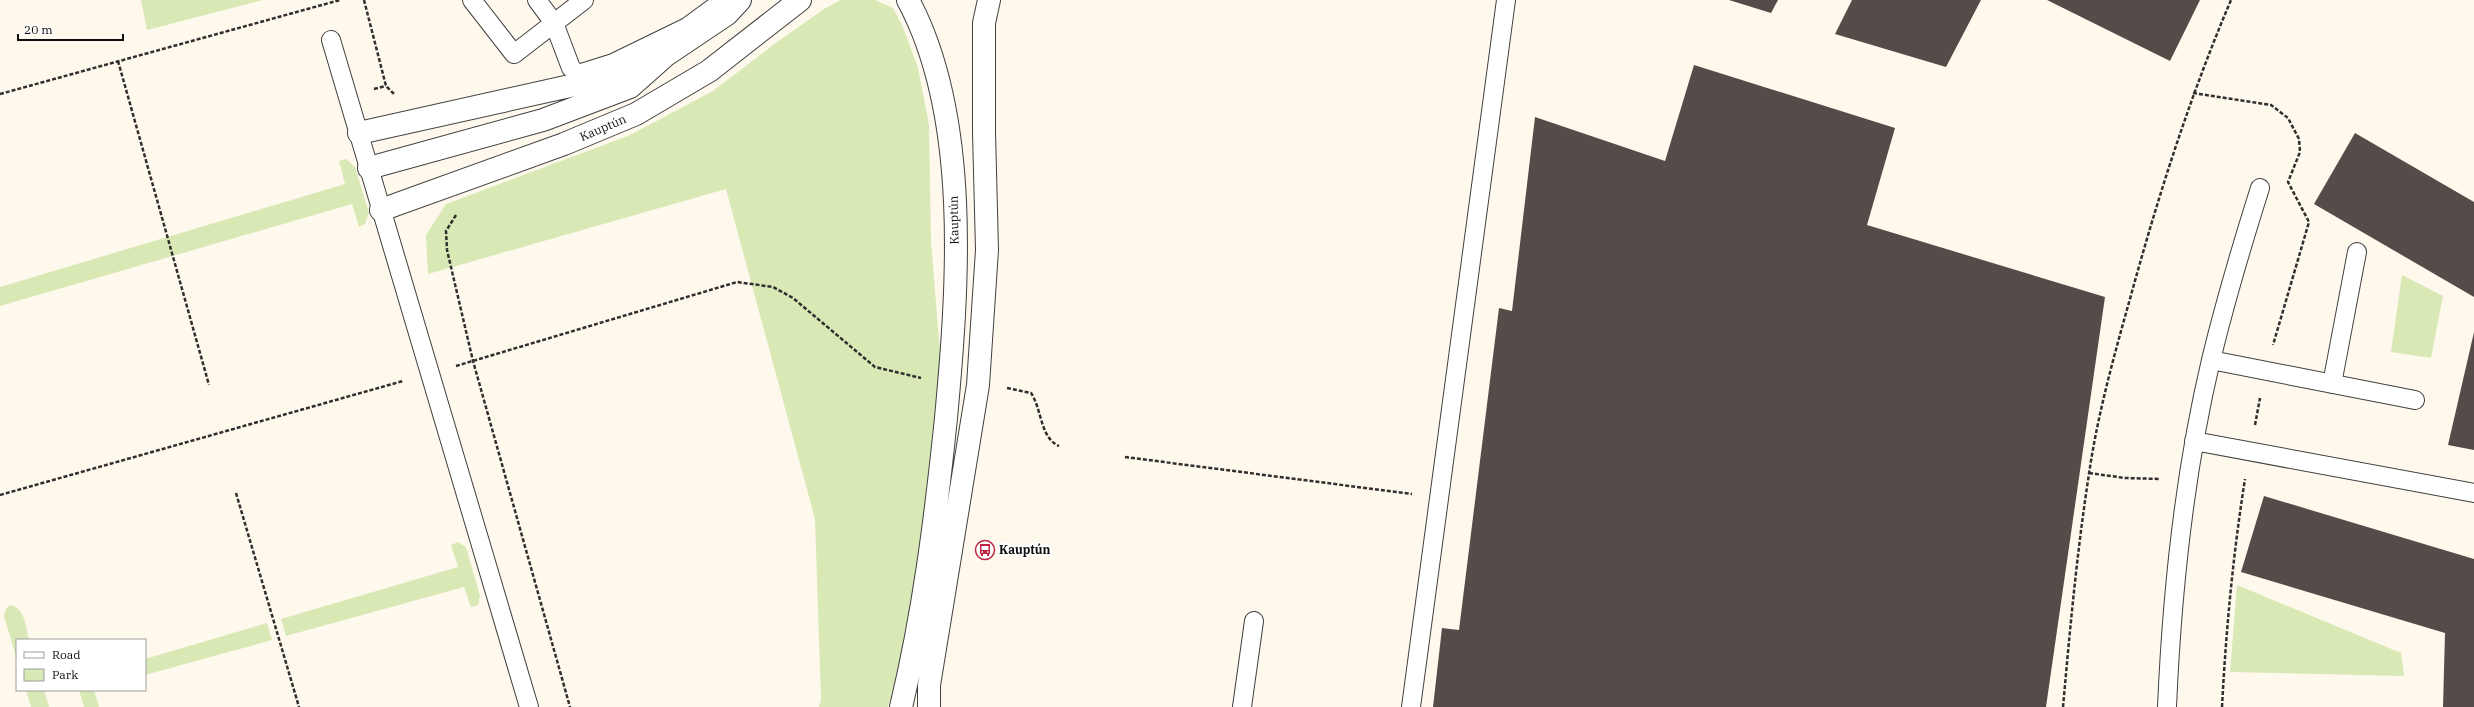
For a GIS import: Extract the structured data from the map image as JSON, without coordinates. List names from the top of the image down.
{
  "streets": {
    "street": ["Kauptún"]
  },
  "places": {
    "bus stop": ["Kauptún"]
  },
  "legend": ["Road", "Park"],
  "scale_bar": "20 m"
}
